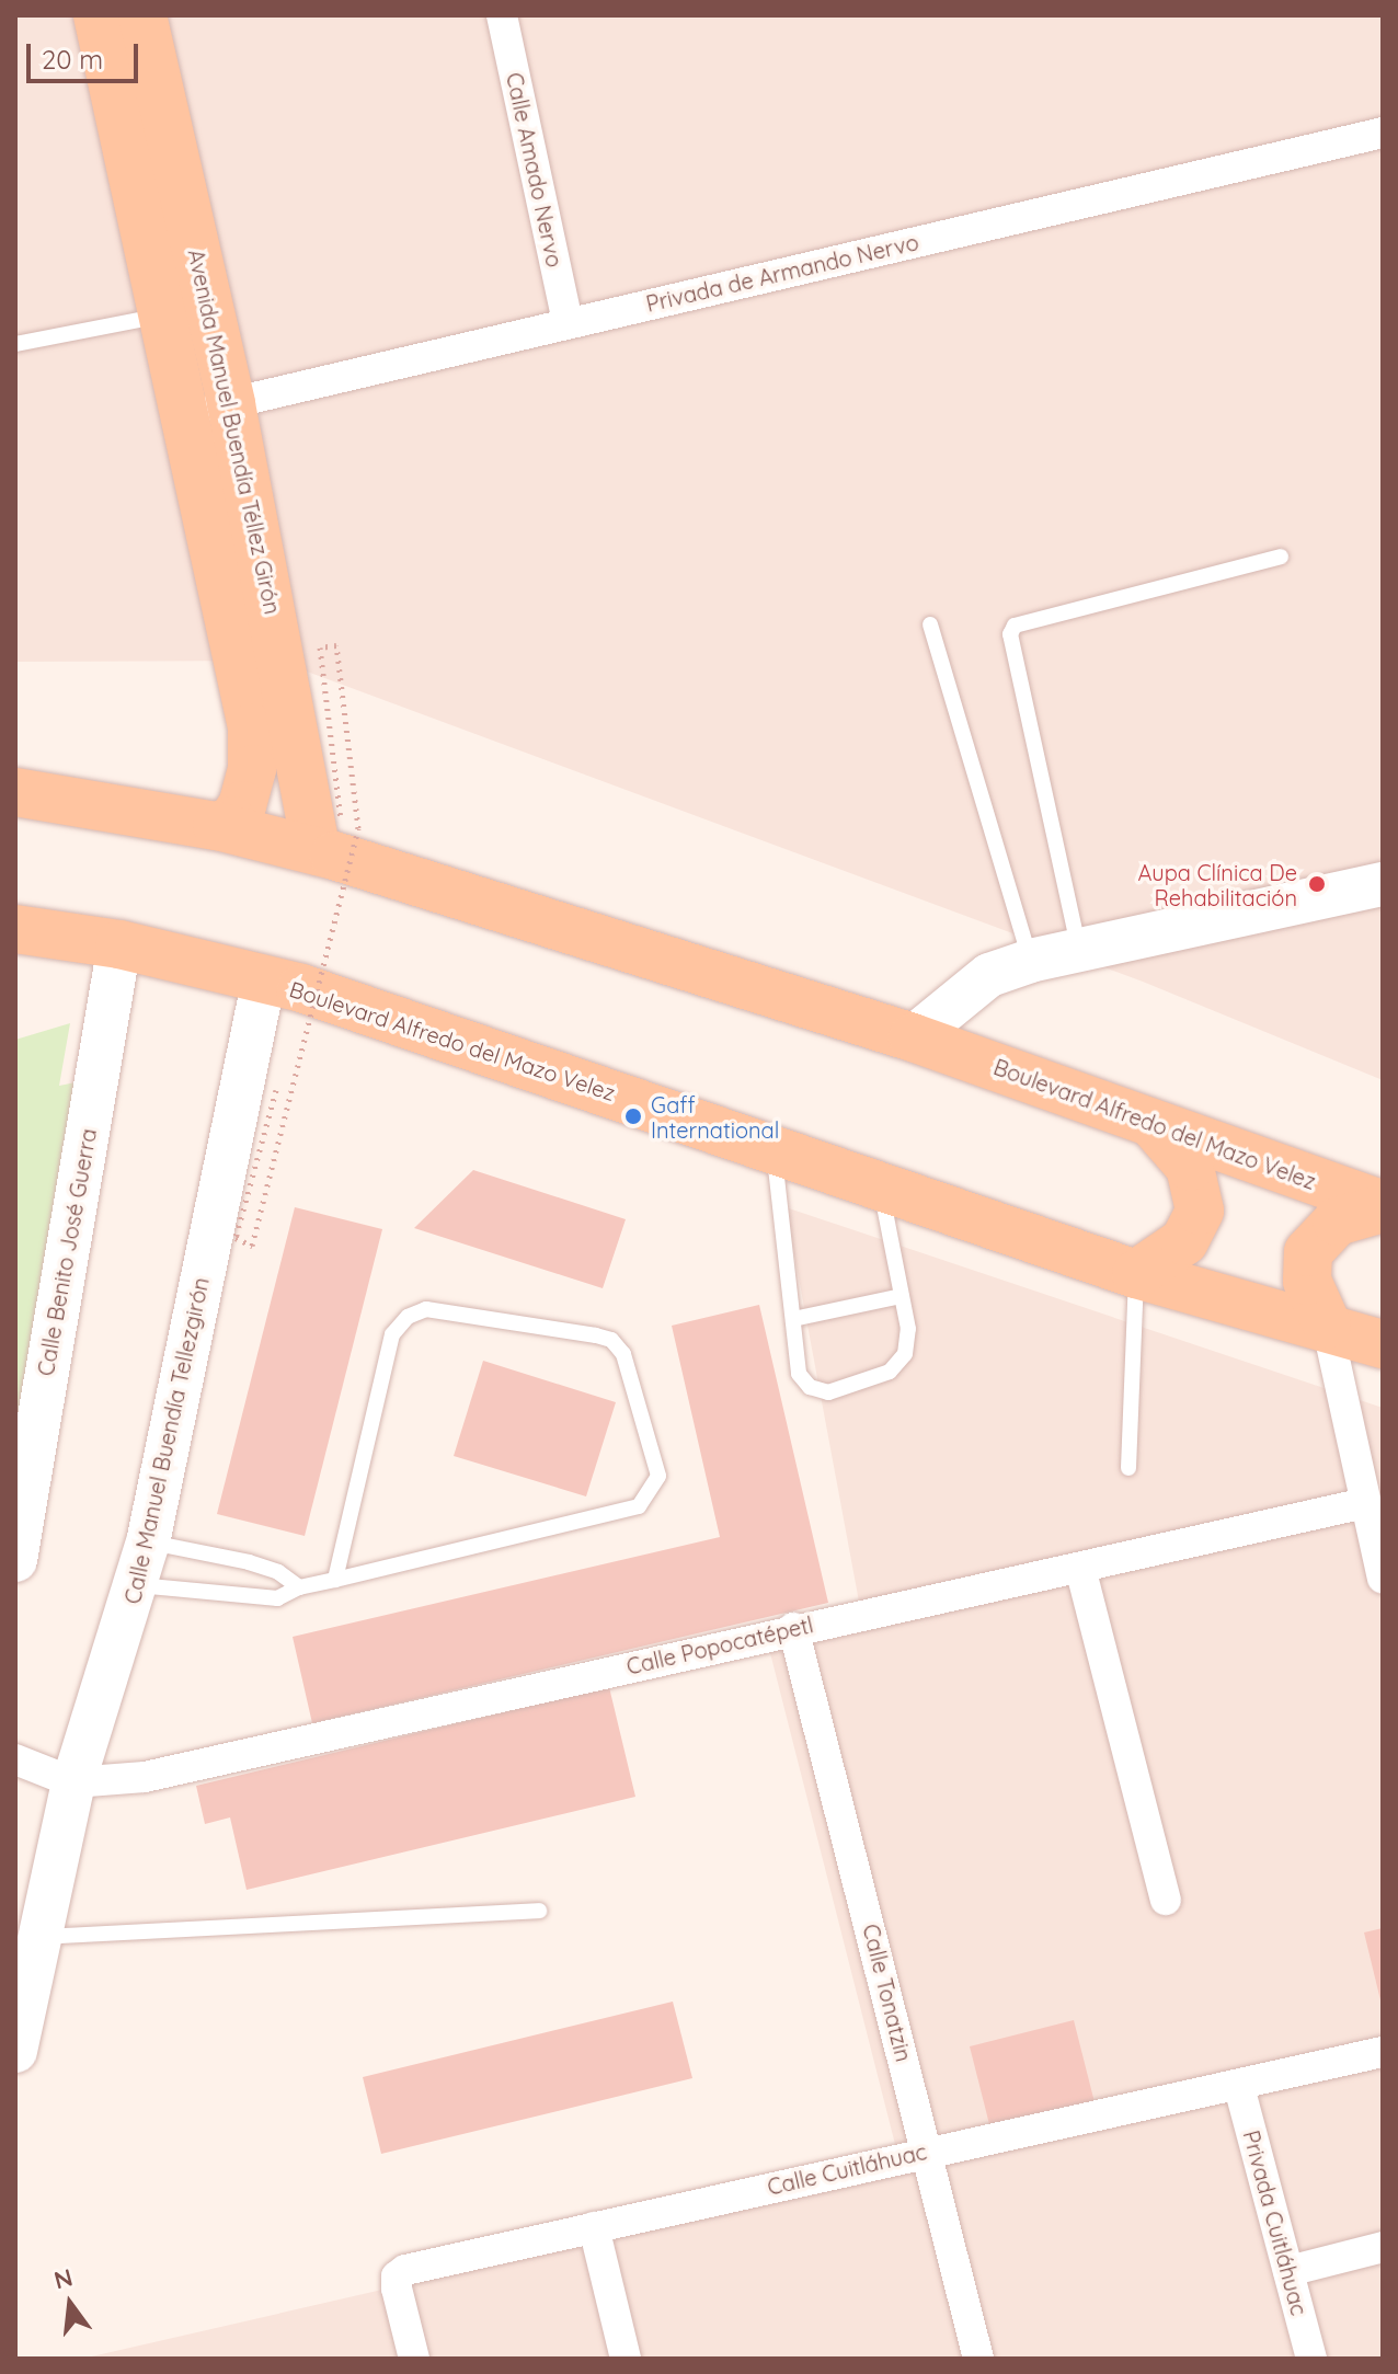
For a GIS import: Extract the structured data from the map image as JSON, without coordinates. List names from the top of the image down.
{
  "streets": {
    "main road": [
      "Avenida Manuel Buendía Téllez Girón",
      "Boulevard Alfredo del Mazo Velez",
      "Calle Benito José Guerra",
      "Calle Manuel Buendía Tellezgirón"
    ],
    "street": [
      "Calle Amado Nervo",
      "Privada de Armando Nervo",
      "Calle Popocatépetl",
      "Calle Tonatzin",
      "Calle Cuitláhuac",
      "Privada Cuitláhuac"
    ]
  },
  "crossings": [
    ["Calle Amado Nervo", "Privada de Armando Nervo"],
    ["Privada de Armando Nervo", "Avenida Manuel Buendía Téllez Girón"],
    ["Avenida Manuel Buendía Téllez Girón", "Boulevard Alfredo del Mazo Velez"],
    ["Boulevard Alfredo del Mazo Velez", "Calle Benito José Guerra"],
    ["Boulevard Alfredo del Mazo Velez", "Calle Manuel Buendía Tellezgirón"],
    ["Calle Manuel Buendía Tellezgirón", "Calle Popocatépetl"],
    ["Calle Popocatépetl", "Calle Tonatzin"],
    ["Calle Tonatzin", "Calle Cuitláhuac"],
    ["Calle Cuitláhuac", "Privada Cuitláhuac"]
  ],
  "places": ["Aupa Clínica De Rehabilitación", "Gaff International"],
  "scale_bar": "20 m",
  "north": "top"
}
